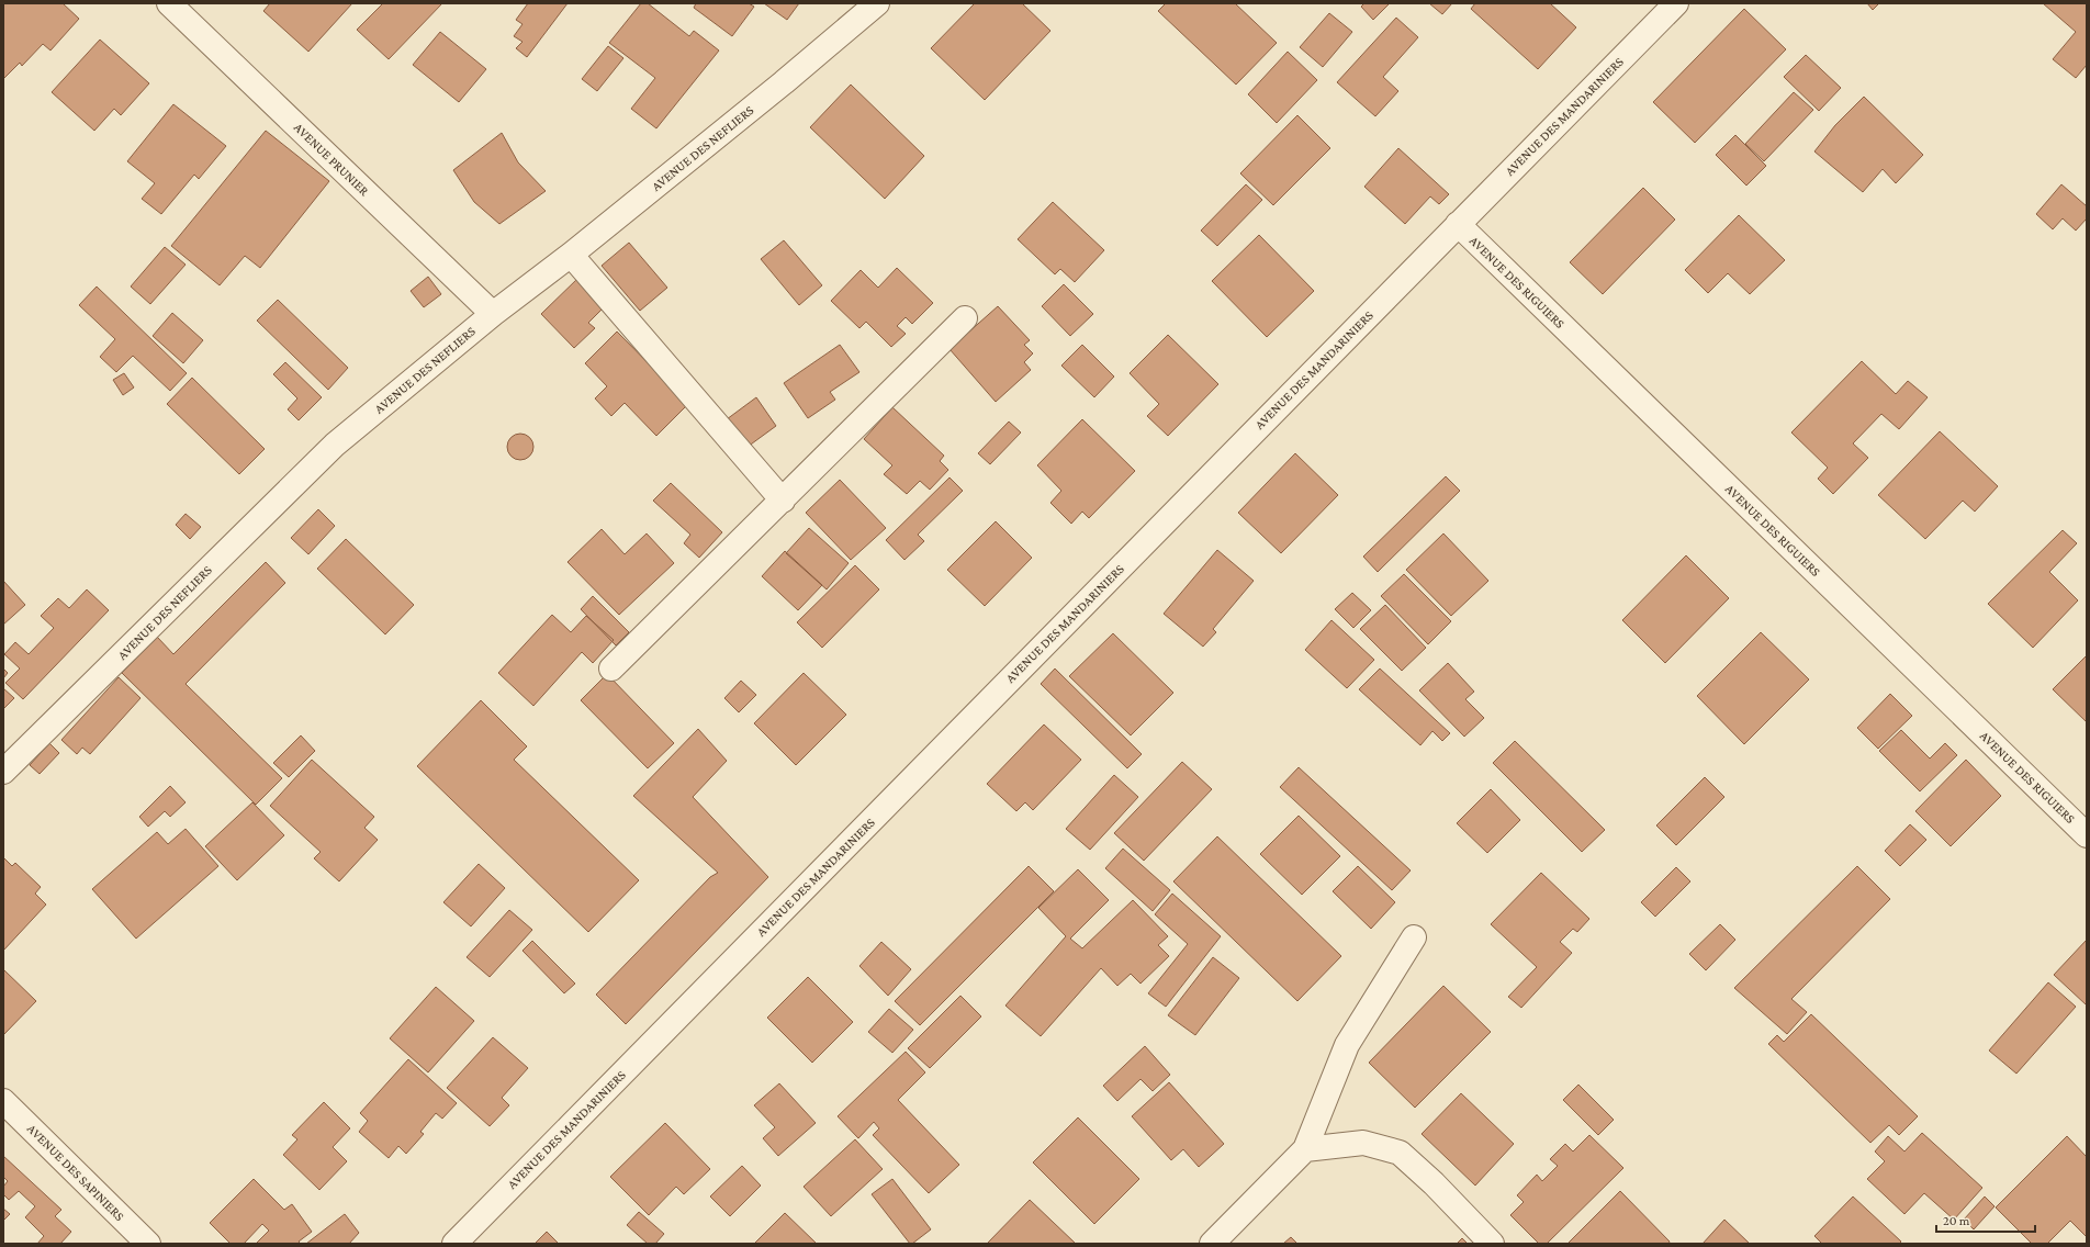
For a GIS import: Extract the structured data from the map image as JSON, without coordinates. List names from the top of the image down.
{
  "streets": {
    "street": [
      "AVENUE DES MANDARINIERS",
      "AVENUE DES NEFLIERS",
      "AVENUE PRUNIER",
      "AVENUE DES RIGUIERS",
      "AVENUE DES SAPINIERS"
    ]
  },
  "crossings": [
    ["AVENUE DES MANDARINIERS", "AVENUE DES RIGUIERS"],
    ["AVENUE DES NEFLIERS", "AVENUE PRUNIER"]
  ],
  "scale_bar": "20 m"
}
